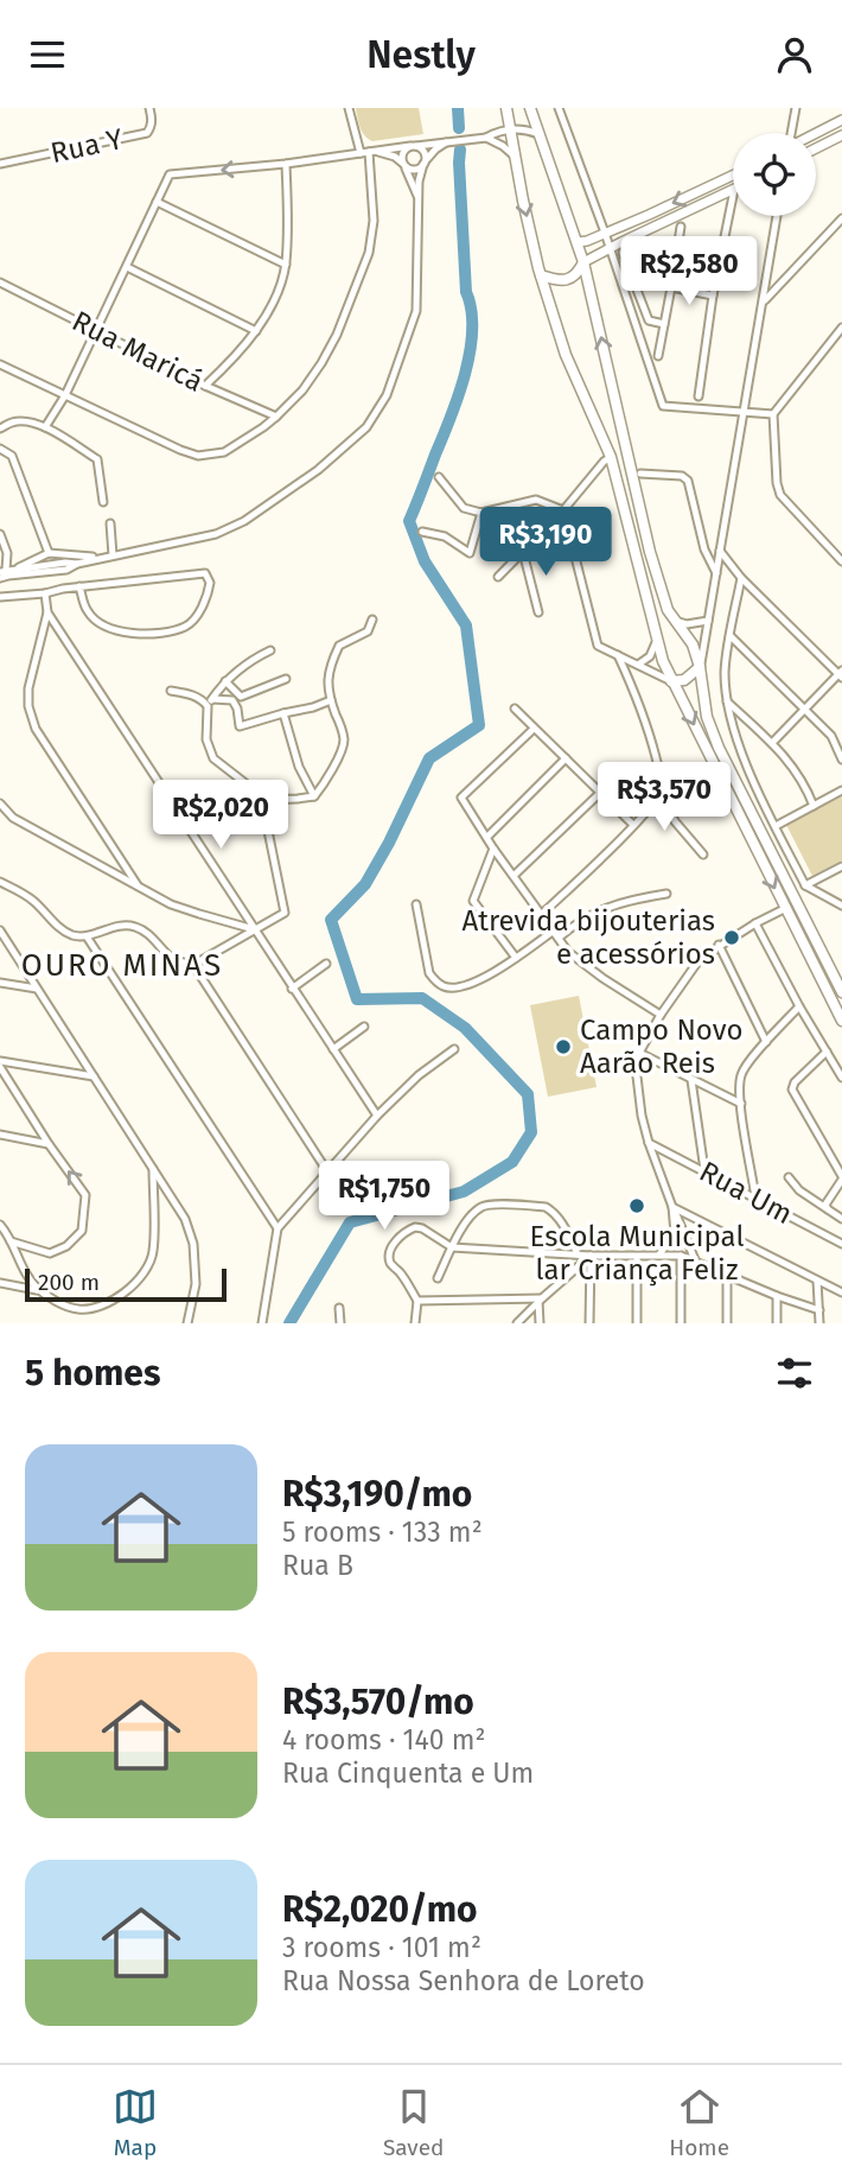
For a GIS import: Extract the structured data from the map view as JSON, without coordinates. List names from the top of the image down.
{
  "streets": {
    "street": ["Rua Y", "Rua Maricá", "Rua Um"]
  },
  "districts": ["OURO MINAS"],
  "places": ["Atrevida bijouterias e acessórios", "Campo Novo Aarão Reis", "Escola Municipal lar Criança Feliz"],
  "scale_bar": "200 m",
  "page": {
    "header": "Nestly",
    "price": [
      "R$2,580",
      "R$3,190",
      "R$3,570",
      "R$2,020",
      "R$1,750"
    ],
    "scale": "200 m",
    "heading": "5 homes",
    "list": [
      {
        "name": "R$3,190/mo",
        "note": "5 rooms · 133 m² · Rua B"
      },
      {
        "name": "R$3,570/mo",
        "note": "4 rooms · 140 m² · Rua Cinquenta e Um"
      },
      {
        "name": "R$2,020/mo",
        "note": "3 rooms · 101 m² · Rua Nossa Senhora de Loreto"
      }
    ],
    "tabs": ["Map", "Saved", "Home"]
  }
}
